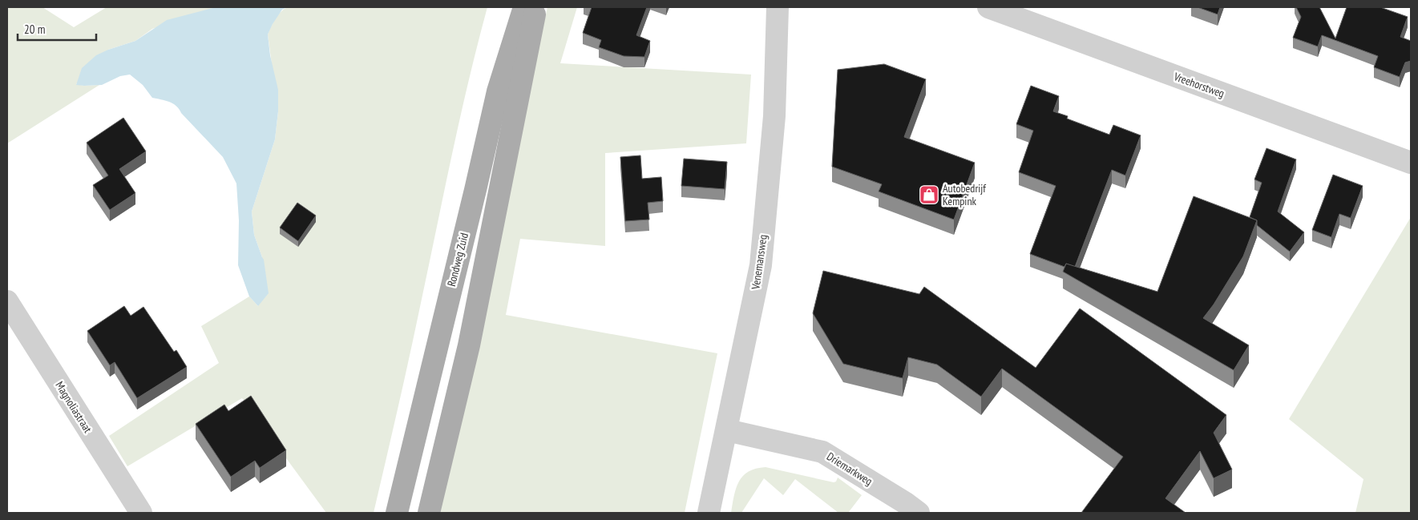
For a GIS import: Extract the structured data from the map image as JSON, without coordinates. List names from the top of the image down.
{
  "streets": {
    "main road": ["Rondweg Zuid"],
    "street": [
      "Vreehorstweg",
      "Venemansweg",
      "Magnoliastraat",
      "Driemarkweg"
    ]
  },
  "crossings": [
    ["Venemansweg", "Driemarkweg"]
  ],
  "places": {
    "shop": ["Autobedrijf Kempink"]
  },
  "scale_bar": "20 m"
}
